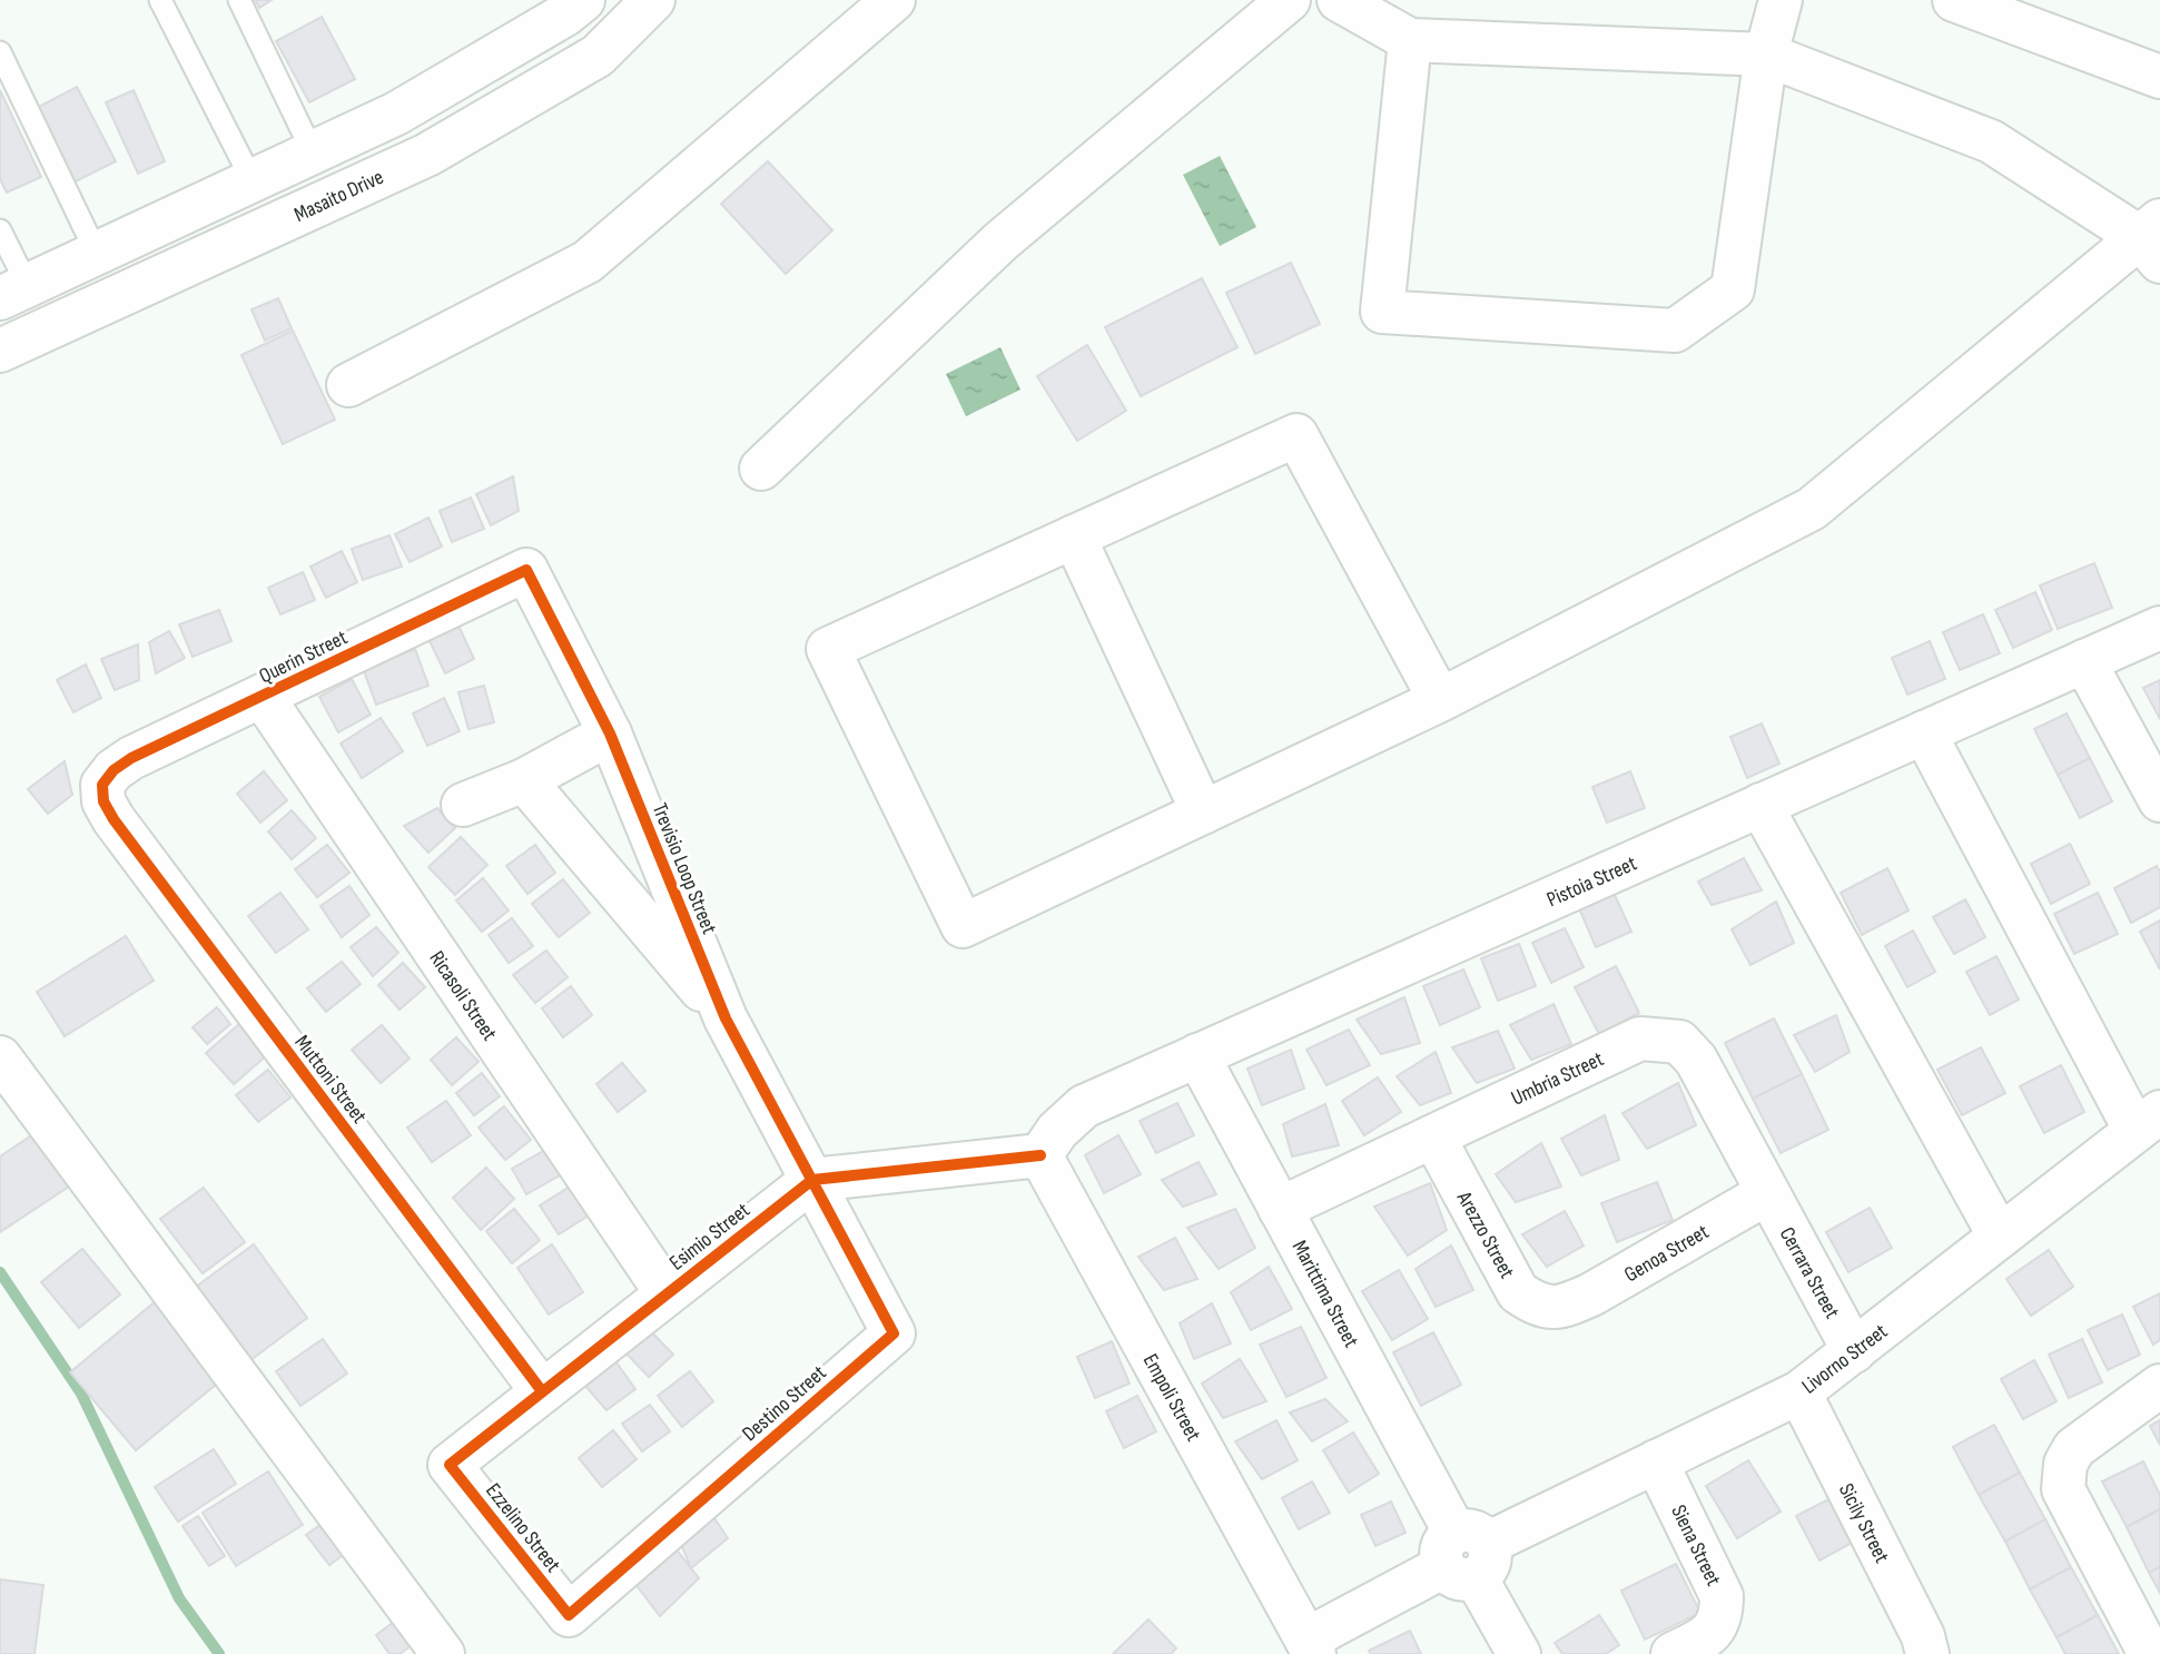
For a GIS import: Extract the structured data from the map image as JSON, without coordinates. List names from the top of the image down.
{
  "streets": {
    "street": [
      "Masaito Drive",
      "Querin Street",
      "Trevisio Loop Street",
      "Pistoia Street",
      "Ricasoli Street",
      "Umbria Street",
      "Muttoni Street",
      "Arezzo Street",
      "Esimio Street",
      "Genoa Street",
      "Cerrara Street",
      "Marittima Street",
      "Livorno Street",
      "Empoli Street",
      "Destino Street",
      "Sicily Street",
      "Ezzelino Street",
      "Siena Street"
    ]
  },
  "crossings": [
    ["Querin Street", "Trevisio Loop Street"],
    ["Querin Street", "Ricasoli Street"],
    ["Querin Street", "Muttoni Street"],
    ["Trevisio Loop Street", "Esimio Street"],
    ["Trevisio Loop Street", "Destino Street"],
    ["Pistoia Street", "Marittima Street"],
    ["Pistoia Street", "Empoli Street"],
    ["Ricasoli Street", "Esimio Street"],
    ["Umbria Street", "Arezzo Street"],
    ["Umbria Street", "Genoa Street"],
    ["Umbria Street", "Cerrara Street"],
    ["Umbria Street", "Marittima Street"],
    ["Muttoni Street", "Esimio Street"],
    ["Arezzo Street", "Genoa Street"],
    ["Esimio Street", "Destino Street"],
    ["Esimio Street", "Ezzelino Street"],
    ["Genoa Street", "Cerrara Street"],
    ["Cerrara Street", "Livorno Street"],
    ["Marittima Street", "Livorno Street"],
    ["Livorno Street", "Empoli Street"],
    ["Livorno Street", "Sicily Street"],
    ["Livorno Street", "Siena Street"],
    ["Destino Street", "Ezzelino Street"]
  ]
}
